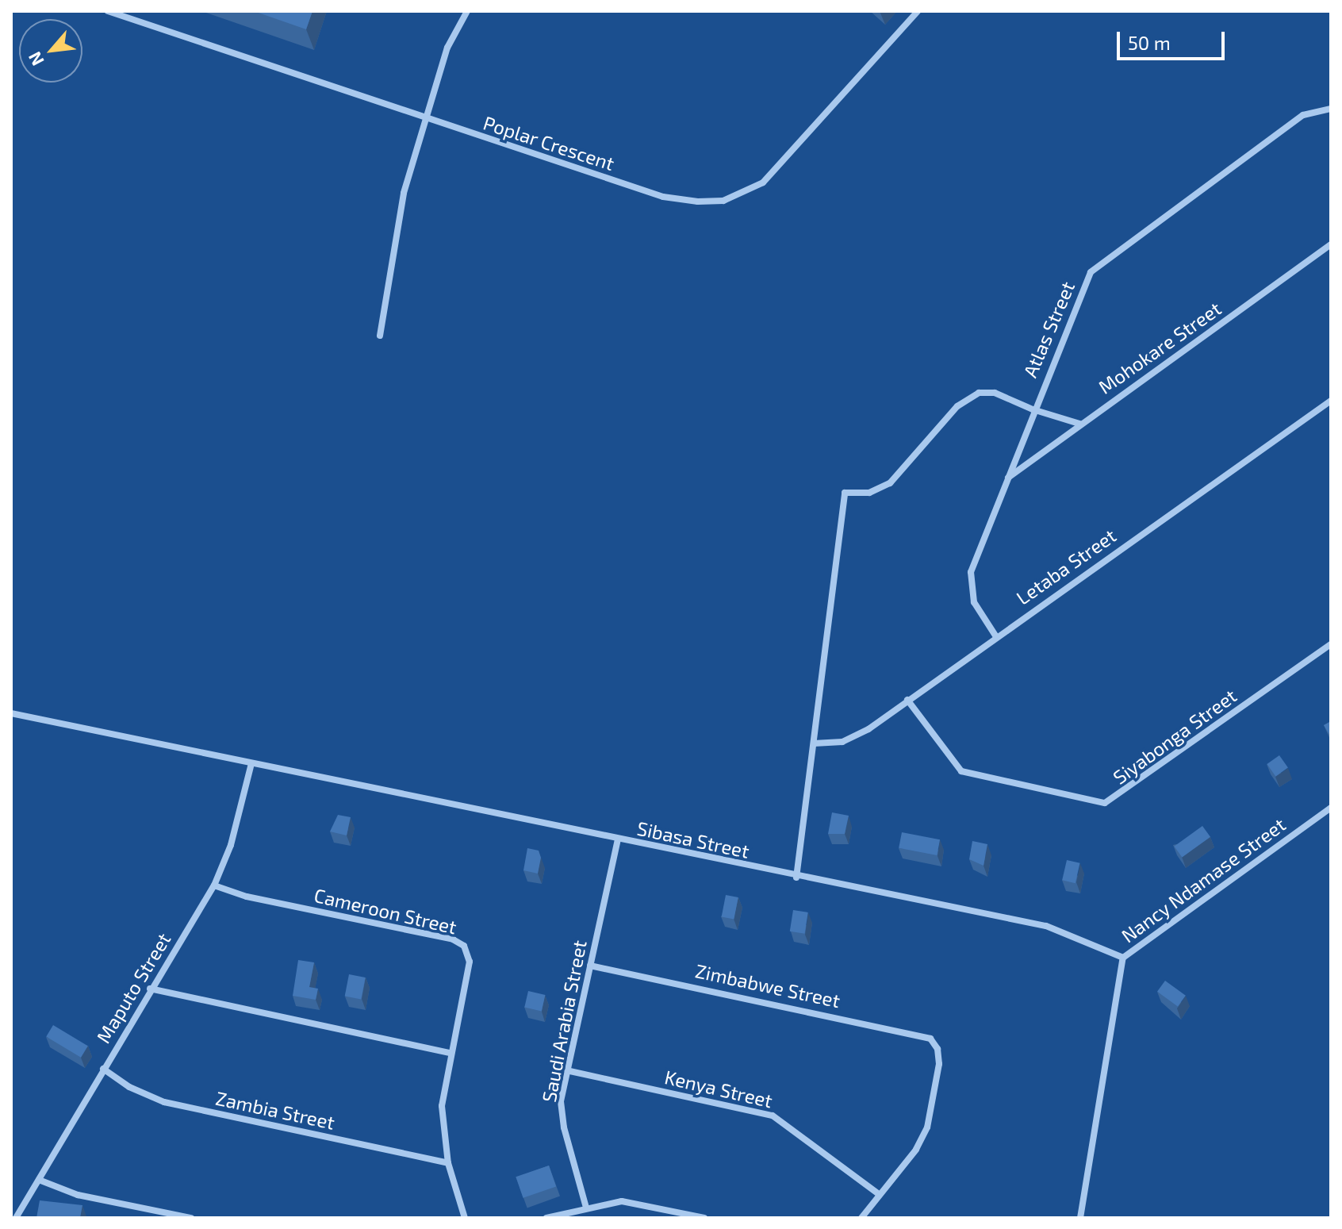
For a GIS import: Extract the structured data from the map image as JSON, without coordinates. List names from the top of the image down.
{
  "streets": {
    "street": [
      "Poplar Crescent",
      "Atlas Street",
      "Mohokare Street",
      "Letaba Street",
      "Siyabonga Street",
      "Sibasa Street",
      "Nancy Ndamase Street",
      "Cameroon Street",
      "Zimbabwe Street",
      "Maputo Street",
      "Saudi Arabia Street",
      "Kenya Street",
      "Zambia Street"
    ]
  },
  "crossings": [
    ["Atlas Street", "Mohokare Street"],
    ["Atlas Street", "Letaba Street"],
    ["Letaba Street", "Siyabonga Street"],
    ["Sibasa Street", "Nancy Ndamase Street"],
    ["Sibasa Street", "Maputo Street"],
    ["Sibasa Street", "Saudi Arabia Street"],
    ["Cameroon Street", "Maputo Street"],
    ["Cameroon Street", "Zambia Street"],
    ["Zimbabwe Street", "Saudi Arabia Street"],
    ["Zimbabwe Street", "Kenya Street"],
    ["Maputo Street", "Zambia Street"],
    ["Saudi Arabia Street", "Kenya Street"]
  ],
  "scale_bar": "50 m",
  "north": "bottom left"
}
